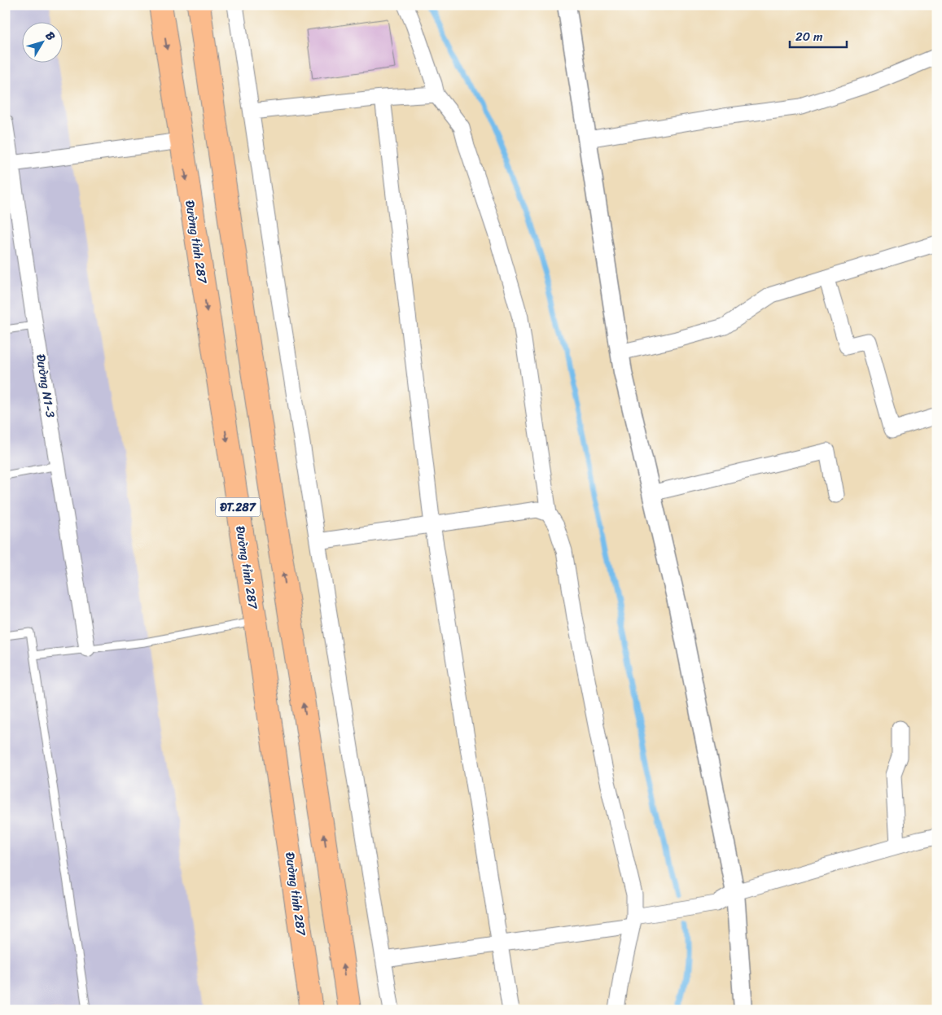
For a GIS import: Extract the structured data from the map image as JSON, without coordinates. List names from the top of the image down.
{
  "streets": {
    "main road": ["Đường tỉnh 287", "ĐT.287"],
    "street": ["Đường N1-3"]
  },
  "scale_bar": "20 m",
  "north": "top right"
}
